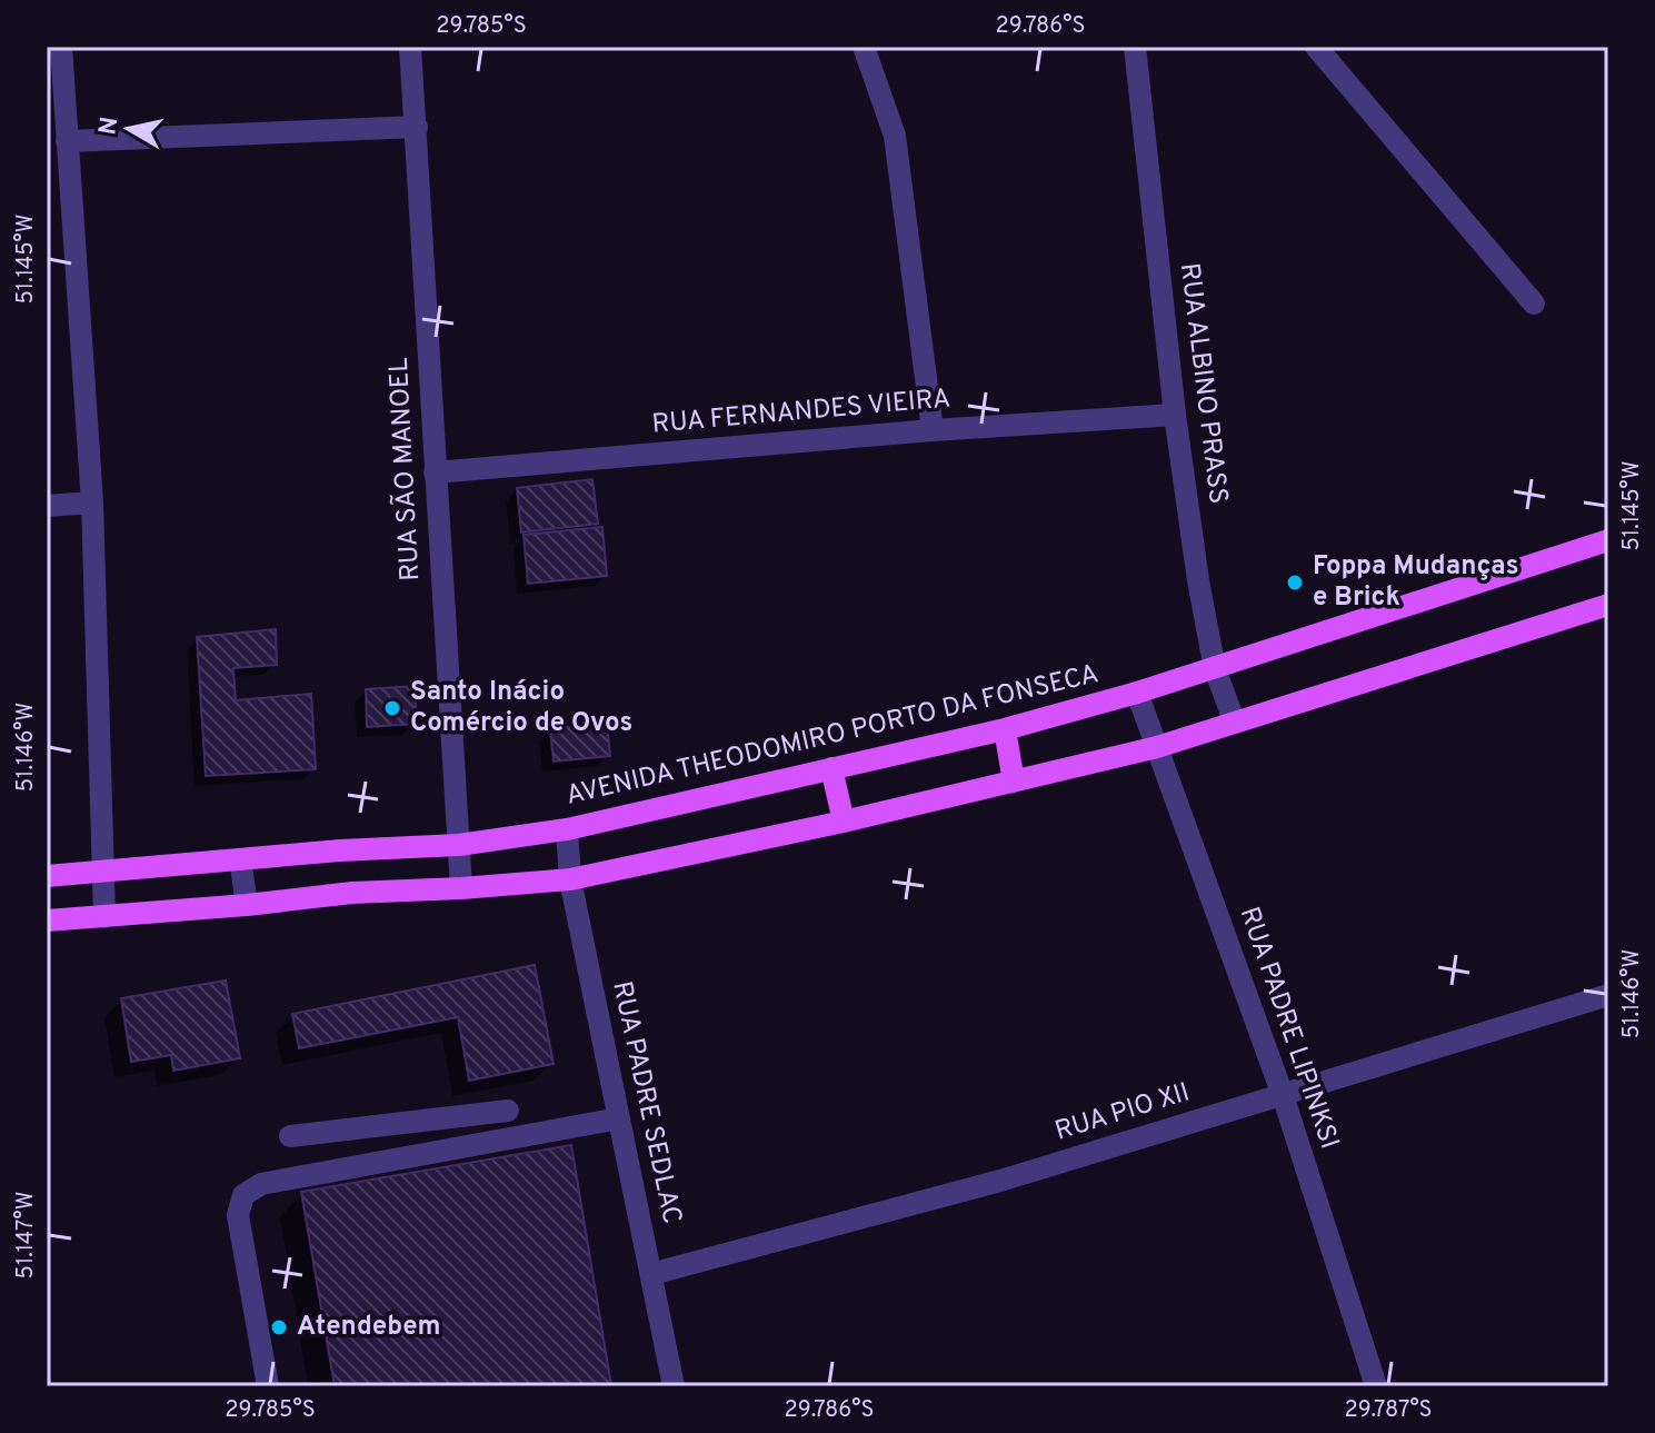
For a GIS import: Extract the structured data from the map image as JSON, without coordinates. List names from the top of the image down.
{
  "streets": {
    "main road": ["AVENIDA THEODOMIRO PORTO DA FONSECA"],
    "street": [
      "RUA ALBINO PRASS",
      "RUA FERNANDES VIEIRA",
      "RUA SÃO MANOEL",
      "RUA PADRE LIPINKSI",
      "RUA PADRE SEDLAC",
      "RUA PIO XII"
    ]
  },
  "crossings": [
    ["RUA ALBINO PRASS", "RUA FERNANDES VIEIRA"],
    ["RUA ALBINO PRASS", "AVENIDA THEODOMIRO PORTO DA FONSECA"],
    ["RUA FERNANDES VIEIRA", "RUA SÃO MANOEL"],
    ["RUA SÃO MANOEL", "AVENIDA THEODOMIRO PORTO DA FONSECA"],
    ["AVENIDA THEODOMIRO PORTO DA FONSECA", "RUA PADRE LIPINKSI"],
    ["AVENIDA THEODOMIRO PORTO DA FONSECA", "RUA PADRE SEDLAC"],
    ["RUA PADRE LIPINKSI", "RUA PIO XII"],
    ["RUA PADRE SEDLAC", "RUA PIO XII"]
  ],
  "places": ["Foppa Mudanças e Brick", "Santo Inácio Comércio de Ovos", "Atendebem"],
  "north": "left",
  "coordinates": [
    "29.785°S",
    "29.786°S",
    "51.145°W",
    "51.146°W",
    "51.147°W",
    "29.787°S"
  ]
}
